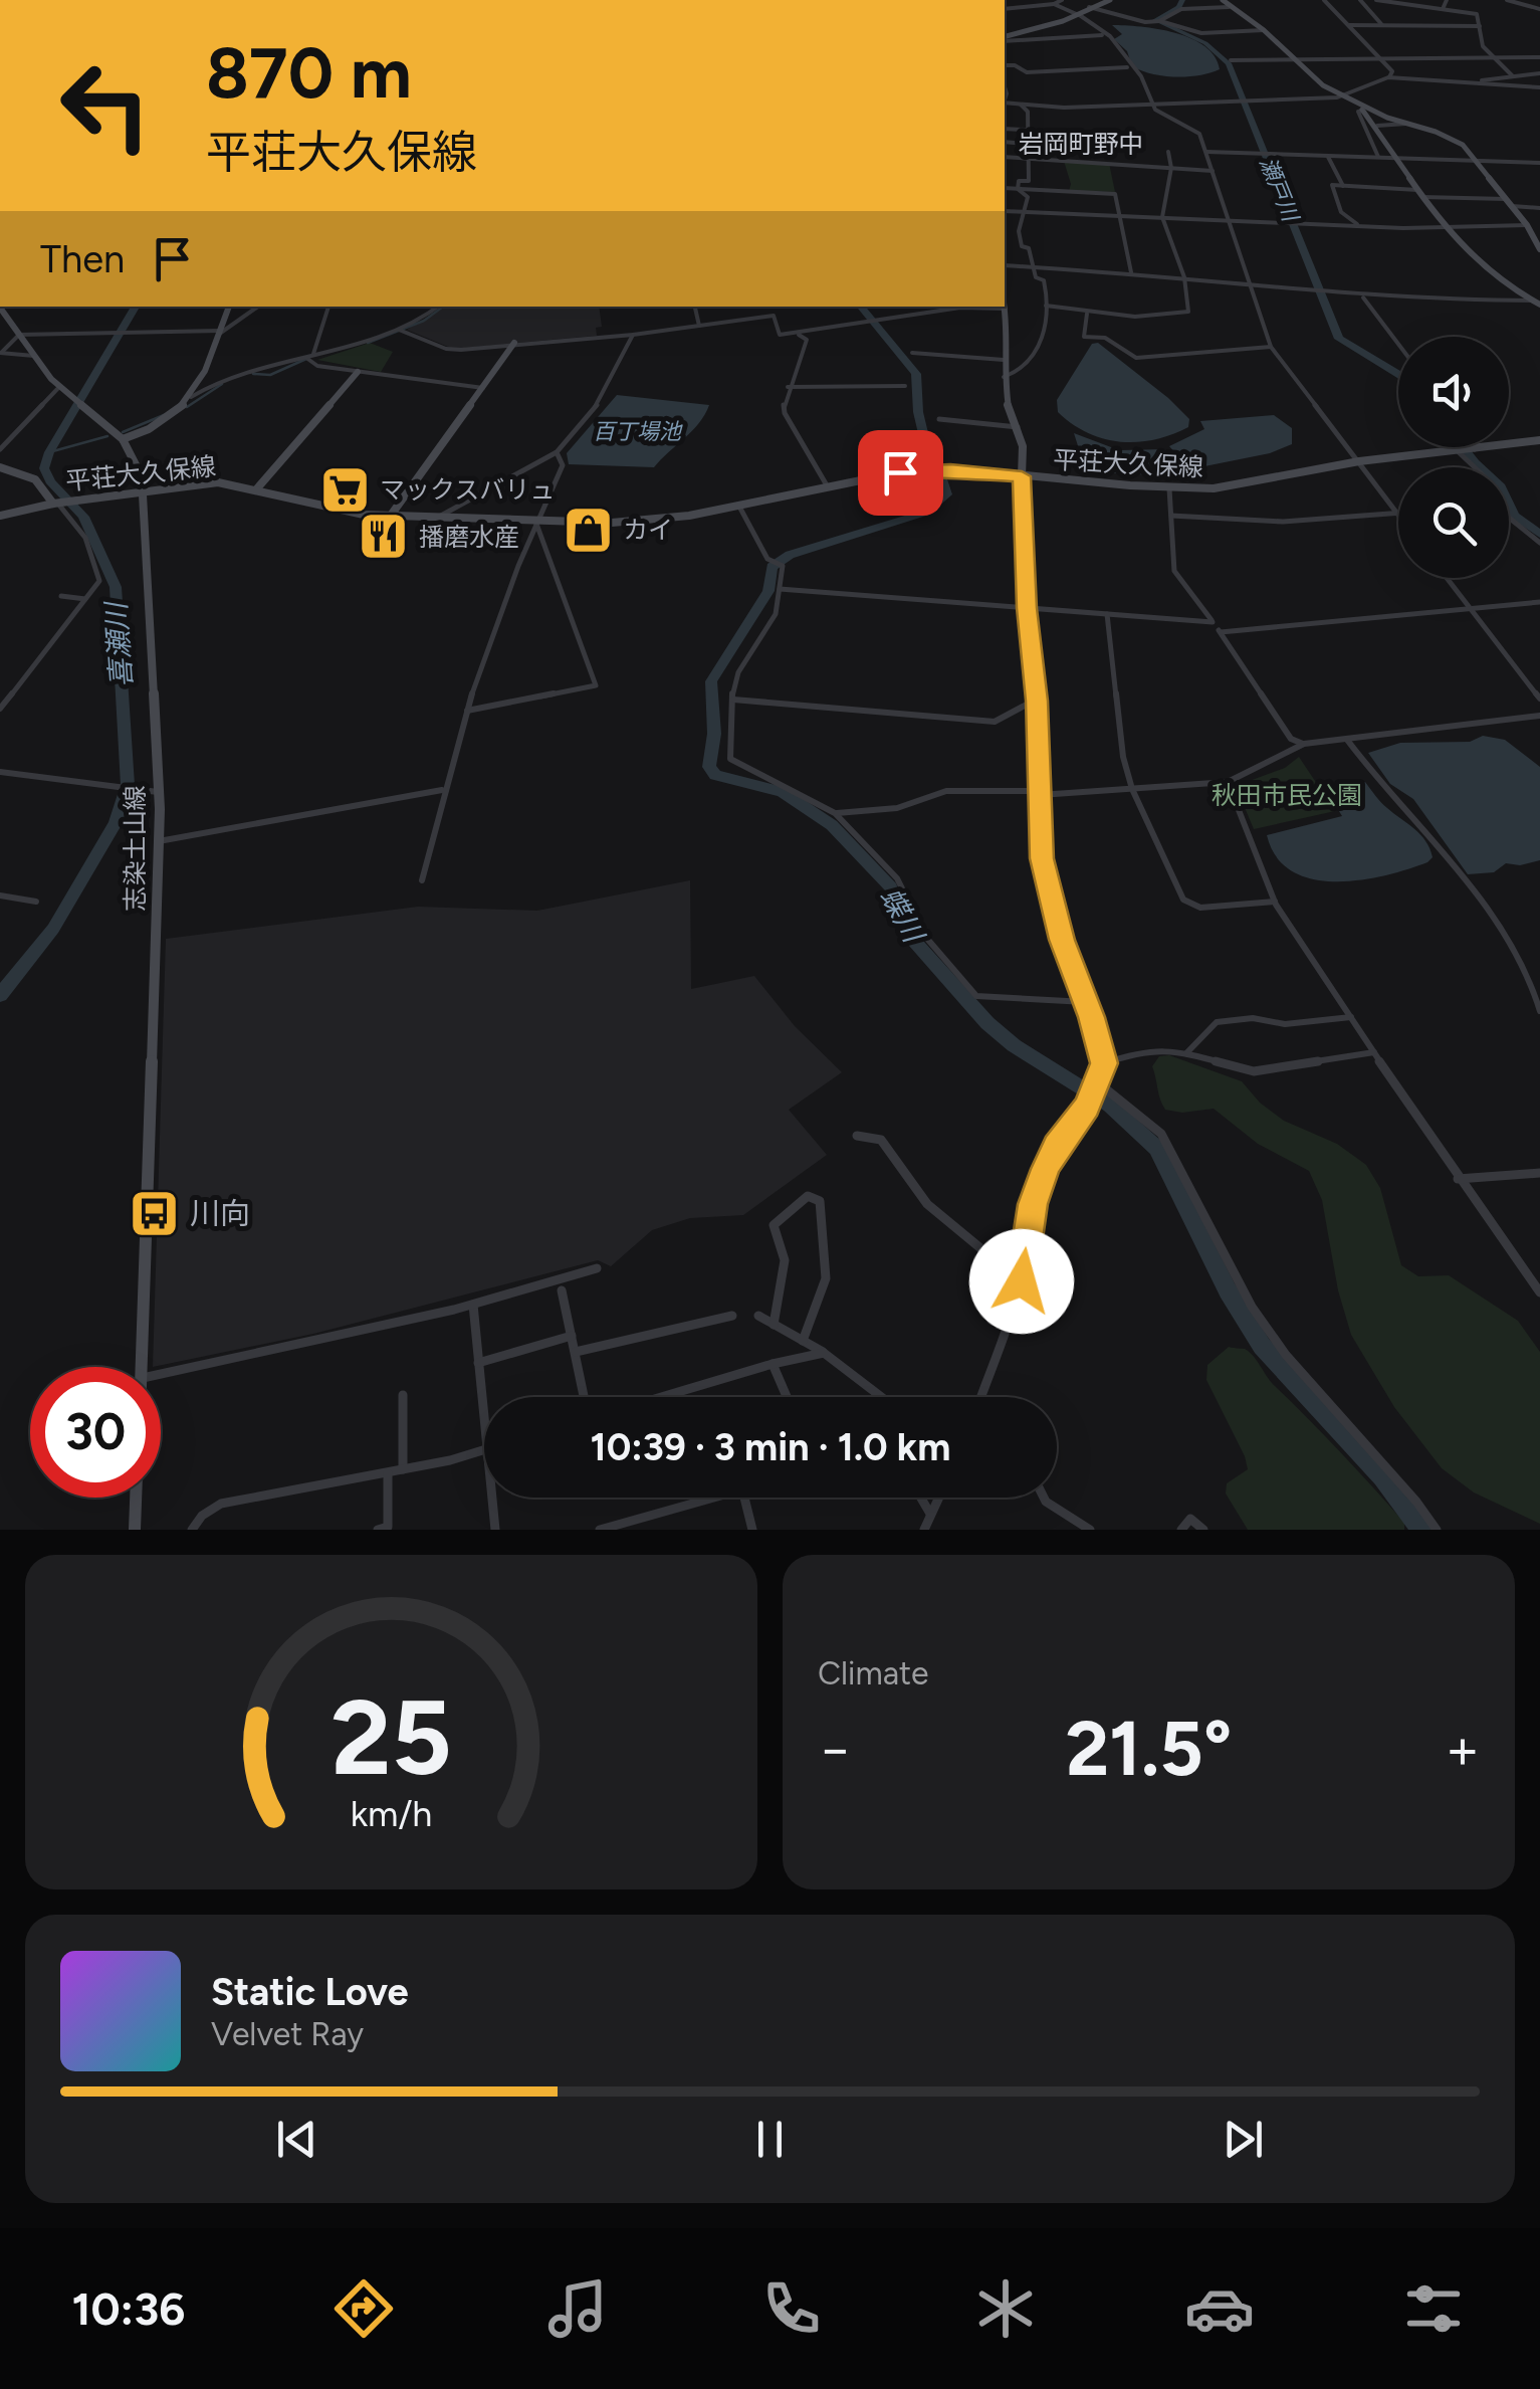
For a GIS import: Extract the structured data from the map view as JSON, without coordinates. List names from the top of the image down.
{
  "streets": {
    "main road": ["平荘大久保線", "志染土山線"]
  },
  "crossings": [
    ["平荘大久保線", "志染土山線"]
  ],
  "districts": ["岩岡町野中"],
  "water": [
    "瀬戸川",
    "百丁場池",
    "喜瀬川",
    "蝶川"
  ],
  "parks": ["秋田市民公園"],
  "places": {
    "supermarket": ["マックスバリュ"],
    "shop": ["カイ"],
    "restaurant": ["播磨水産"],
    "bus stop": ["川向"]
  },
  "page": {
    "turn": ["870 m", "平荘大久保線"],
    "then": "Then",
    "limit": "30",
    "trip": "10:39 · 3 min · 1.0 km",
    "tile": "Climate",
    "heat": ["−", "21.5°", "+"],
    "song": ["Static Love", "Velvet Ray"],
    "tabs": "10:36",
    "gauge": ["25", "km/h"]
  }
}
